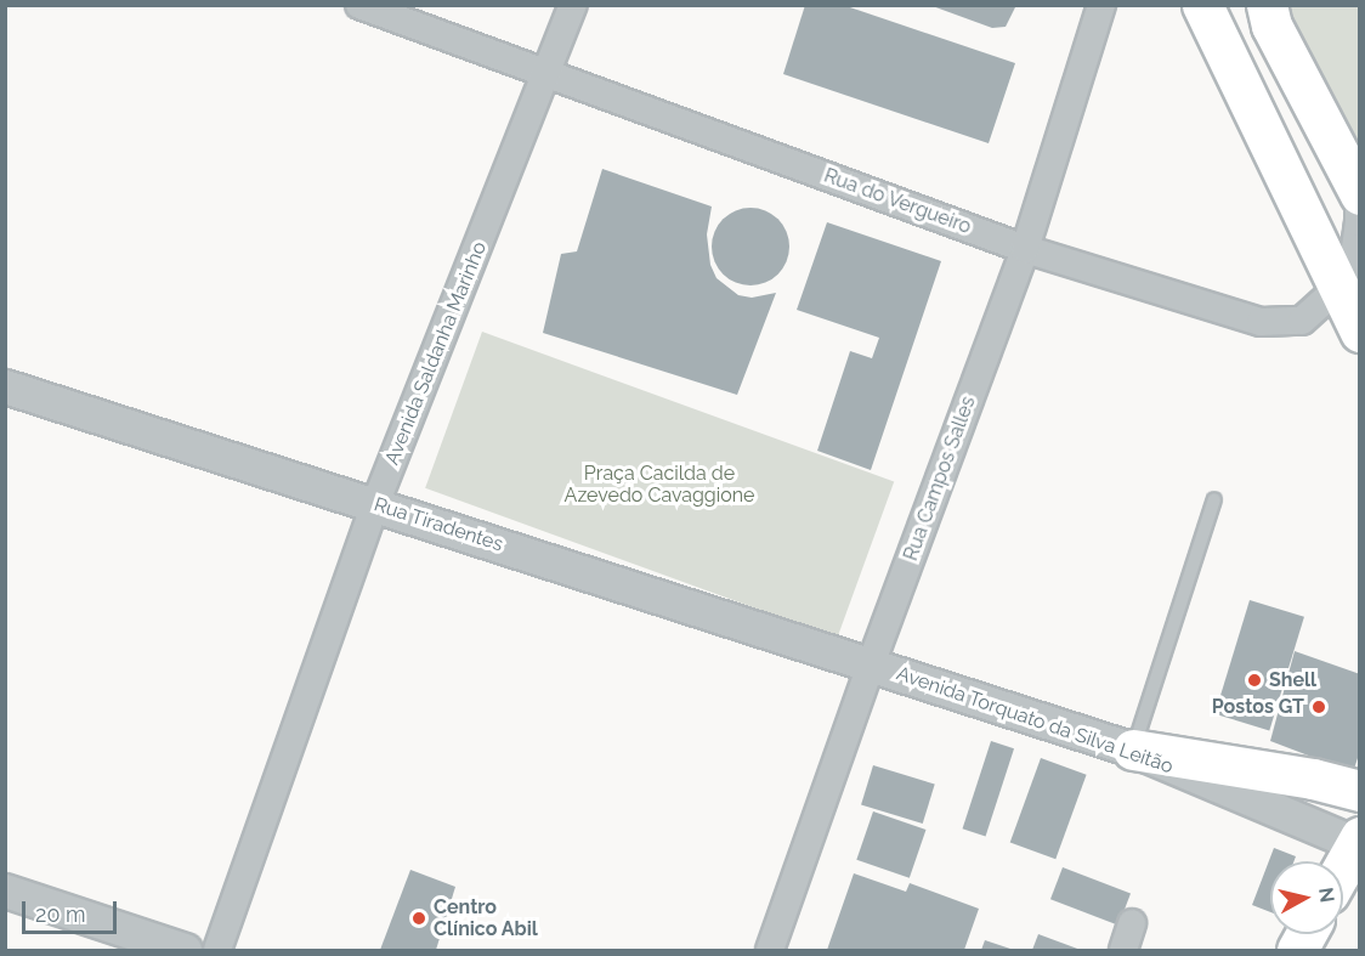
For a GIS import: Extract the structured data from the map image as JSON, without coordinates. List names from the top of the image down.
{
  "streets": {
    "street": [
      "Rua do Vergueiro",
      "Avenida Saldanha Marinho",
      "Rua Campos Salles",
      "Rua Tiradentes",
      "Avenida Torquato da Silva Leitão"
    ]
  },
  "crossings": [
    ["Rua do Vergueiro", "Avenida Saldanha Marinho"],
    ["Rua do Vergueiro", "Rua Campos Salles"],
    ["Avenida Saldanha Marinho", "Rua Tiradentes"],
    ["Rua Campos Salles", "Rua Tiradentes"],
    ["Rua Campos Salles", "Avenida Torquato da Silva Leitão"],
    ["Rua Tiradentes", "Avenida Torquato da Silva Leitão"]
  ],
  "parks": ["Praça Cacilda de Azevedo Cavaggione"],
  "places": ["Shell", "Postos GT", "Centro Clínico Abil"],
  "scale_bar": "20 m",
  "north": "right"
}
